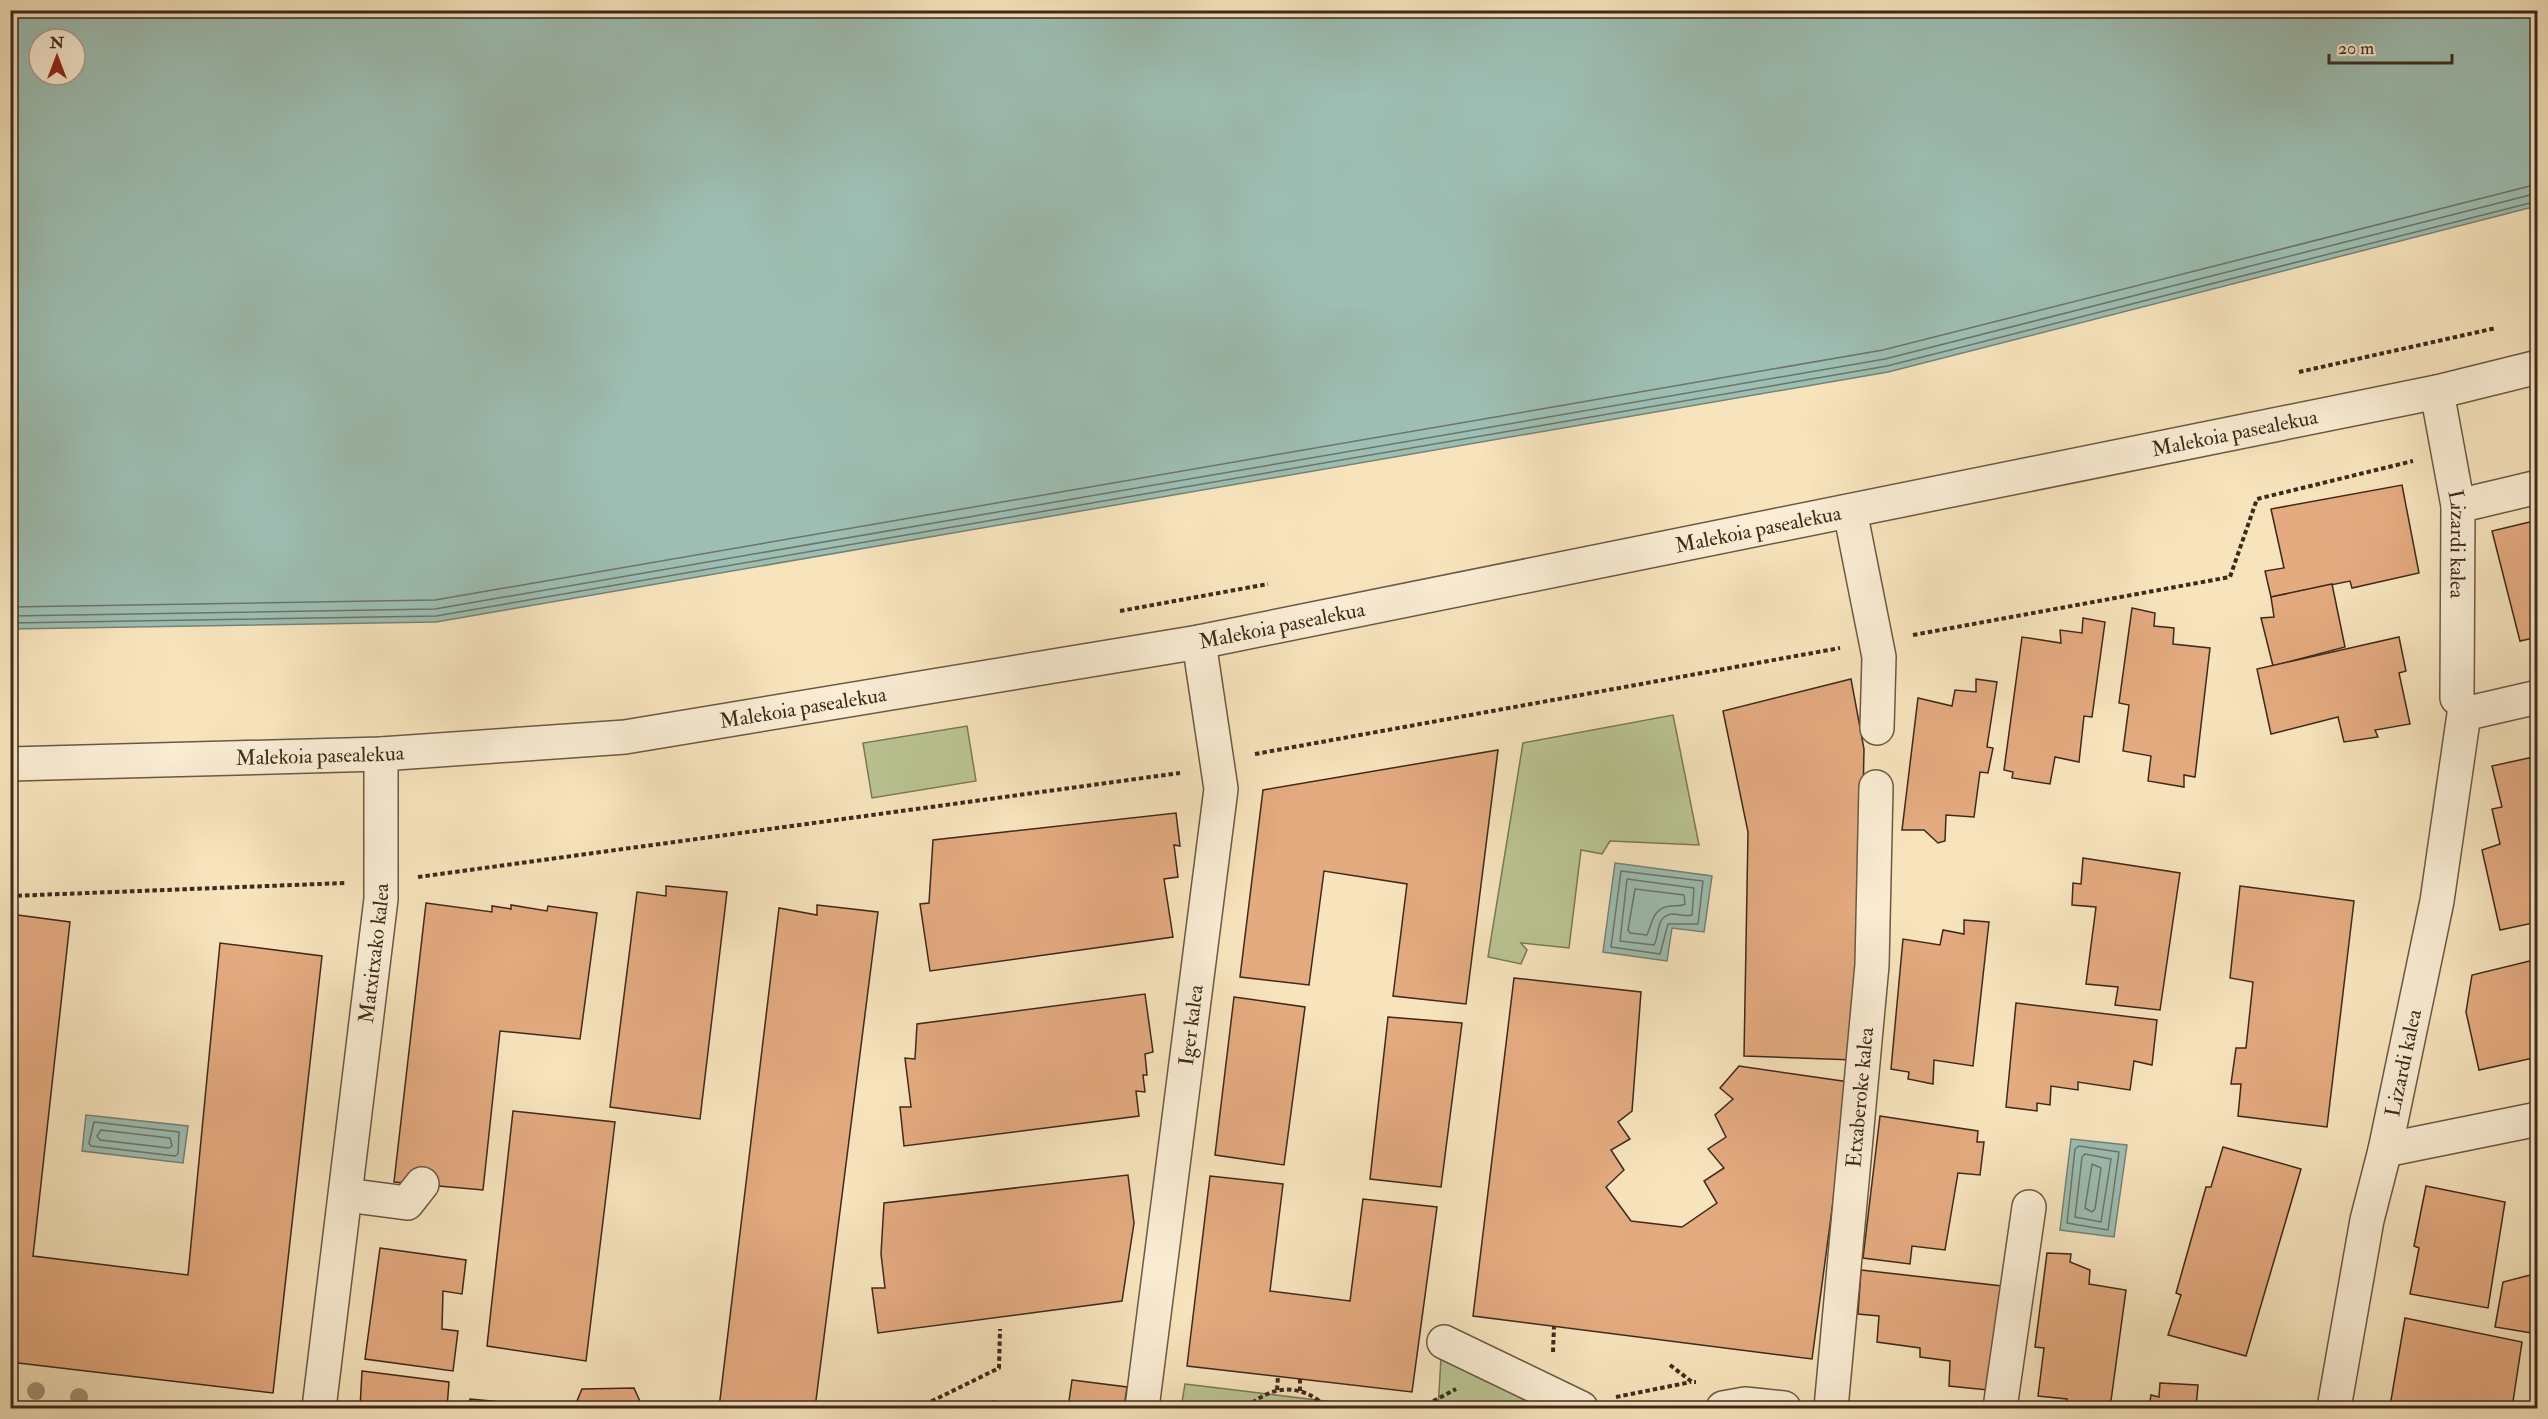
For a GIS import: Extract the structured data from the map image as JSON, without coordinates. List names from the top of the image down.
{
  "streets": {
    "street": [
      "Malekoia pasealekua",
      "Lizardi kalea",
      "Matxitxako kalea",
      "Iger kalea",
      "Etxaberoke kalea"
    ]
  },
  "crossings": [
    ["Malekoia pasealekua", "Lizardi kalea"],
    ["Malekoia pasealekua", "Matxitxako kalea"],
    ["Malekoia pasealekua", "Iger kalea"]
  ],
  "scale_bar": "20 m",
  "north": "top"
}
